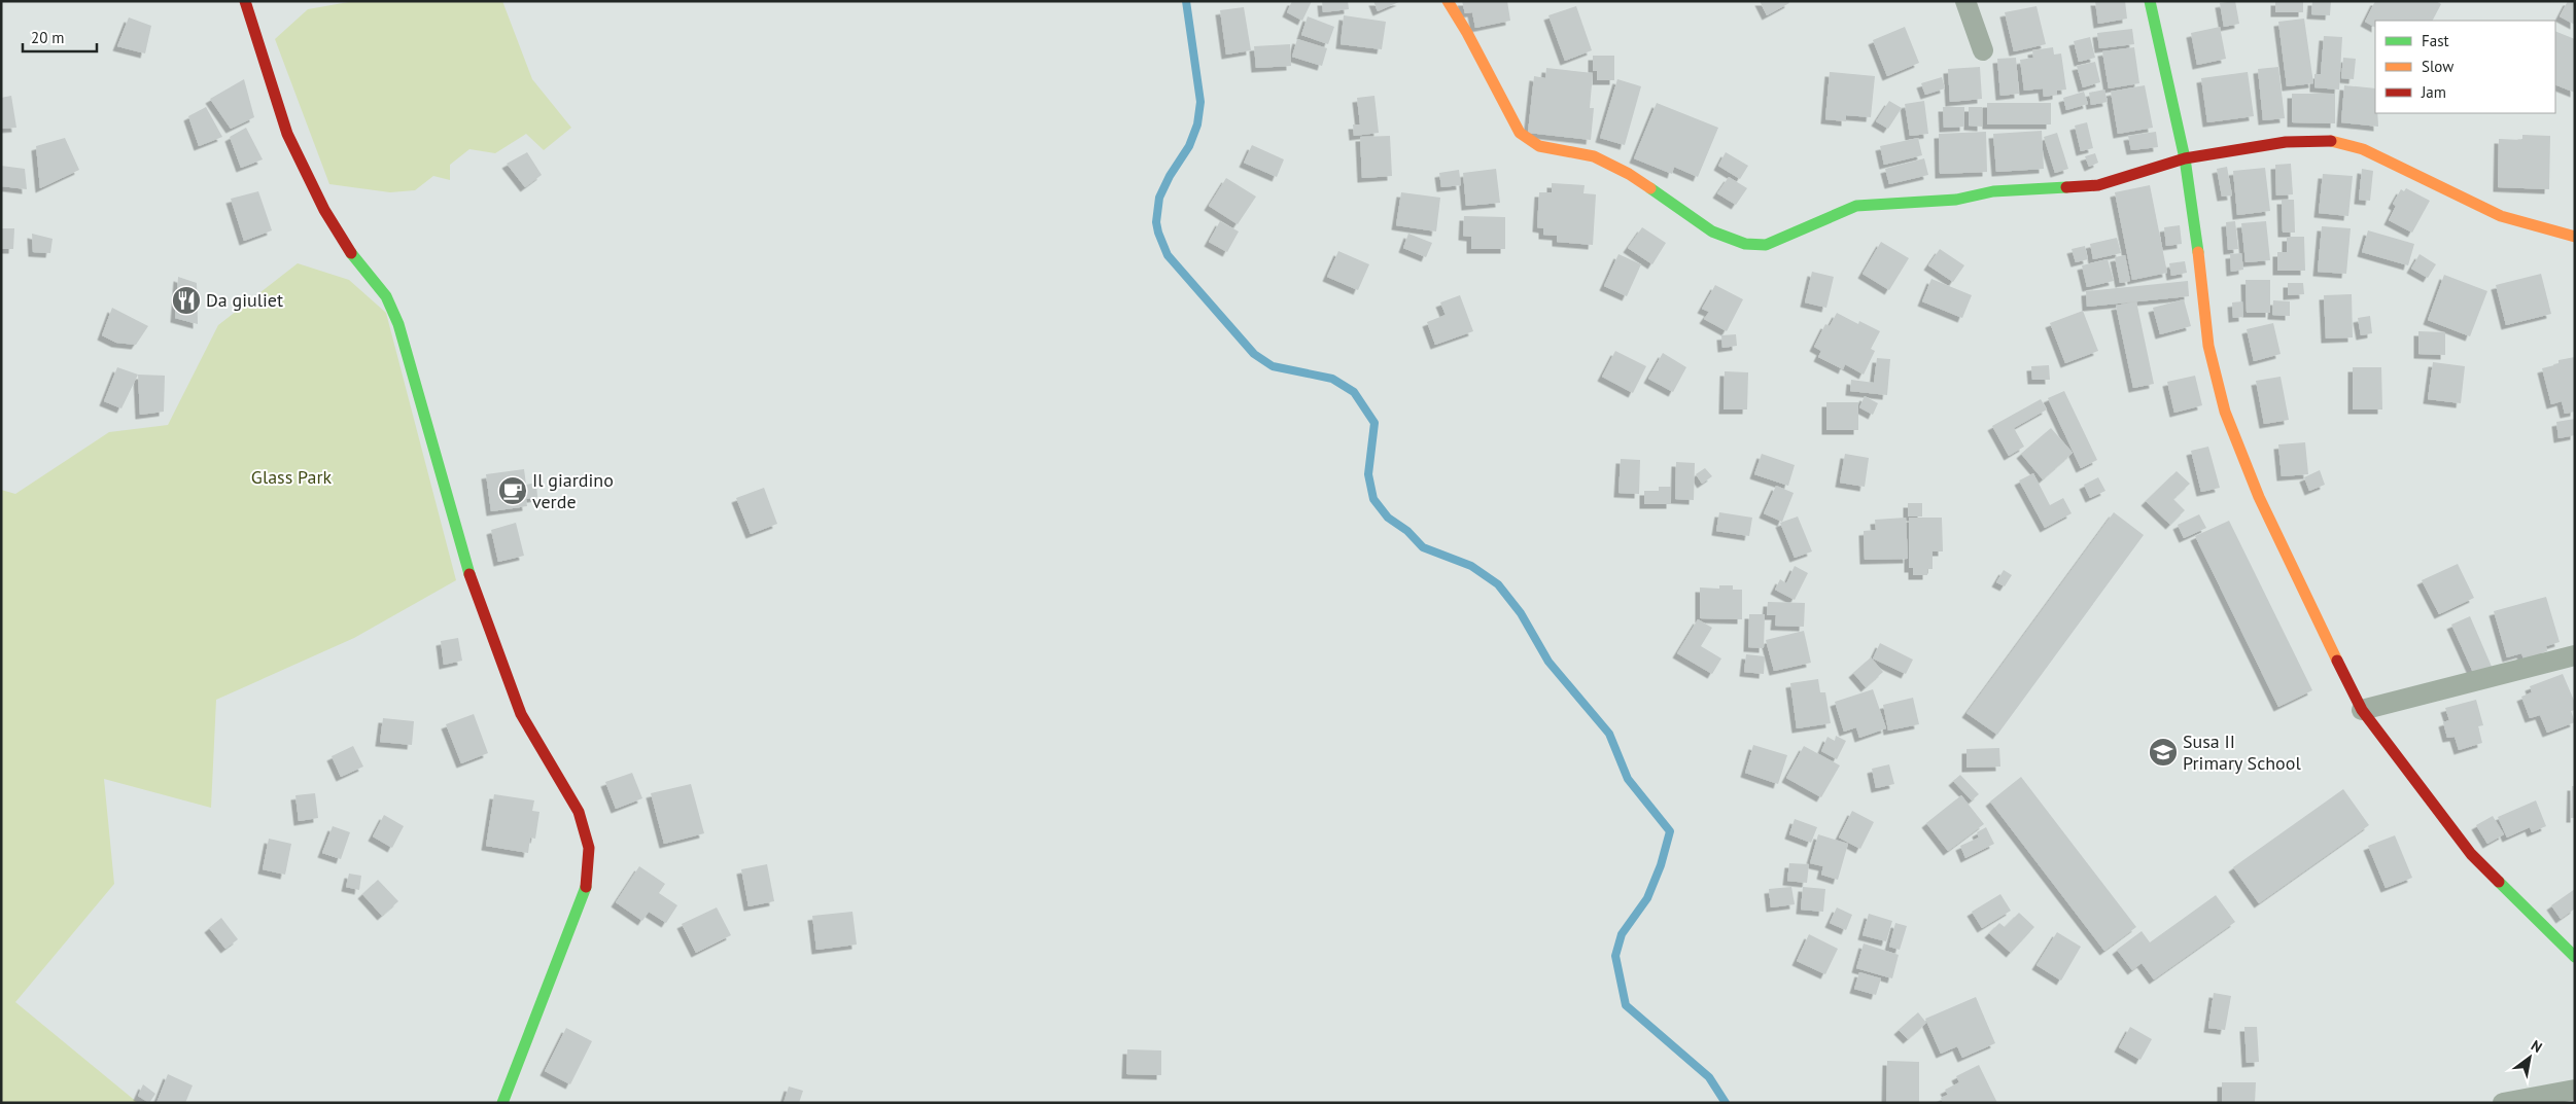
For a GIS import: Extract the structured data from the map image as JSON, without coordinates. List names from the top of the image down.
{
  "parks": ["Glass Park"],
  "places": {
    "restaurant": ["Da giuliet"],
    "cafe": ["Il giardino verde"],
    "school or university": ["Susa II Primary School"]
  },
  "legend": ["Fast", "Slow", "Jam"],
  "scale_bar": "20 m",
  "north": "top right"
}
